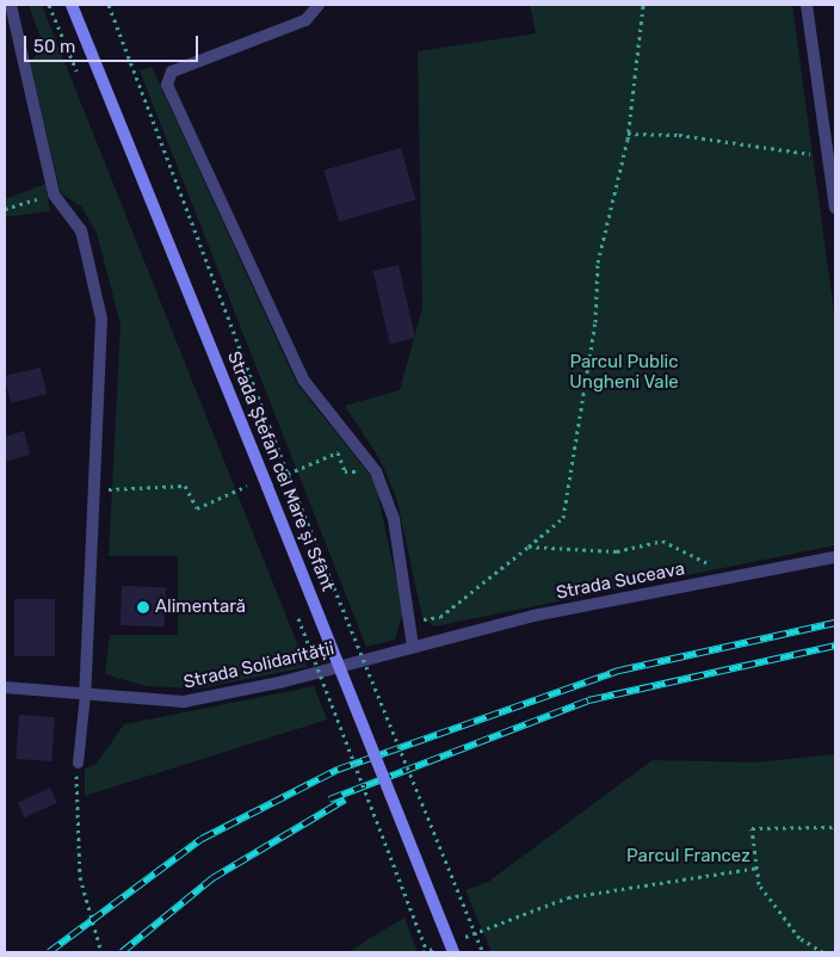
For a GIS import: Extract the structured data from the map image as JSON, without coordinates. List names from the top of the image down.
{
  "streets": {
    "main road": ["Strada Ștefan cel Mare și Sfânt"],
    "street": ["Strada Suceava", "Strada Solidarității"]
  },
  "crossings": [
    ["Strada Suceava", "Strada Solidarității"]
  ],
  "parks": ["Parcul Public Ungheni Vale", "Parcul Francez"],
  "places": ["Alimentară"],
  "scale_bar": "50 m"
}
